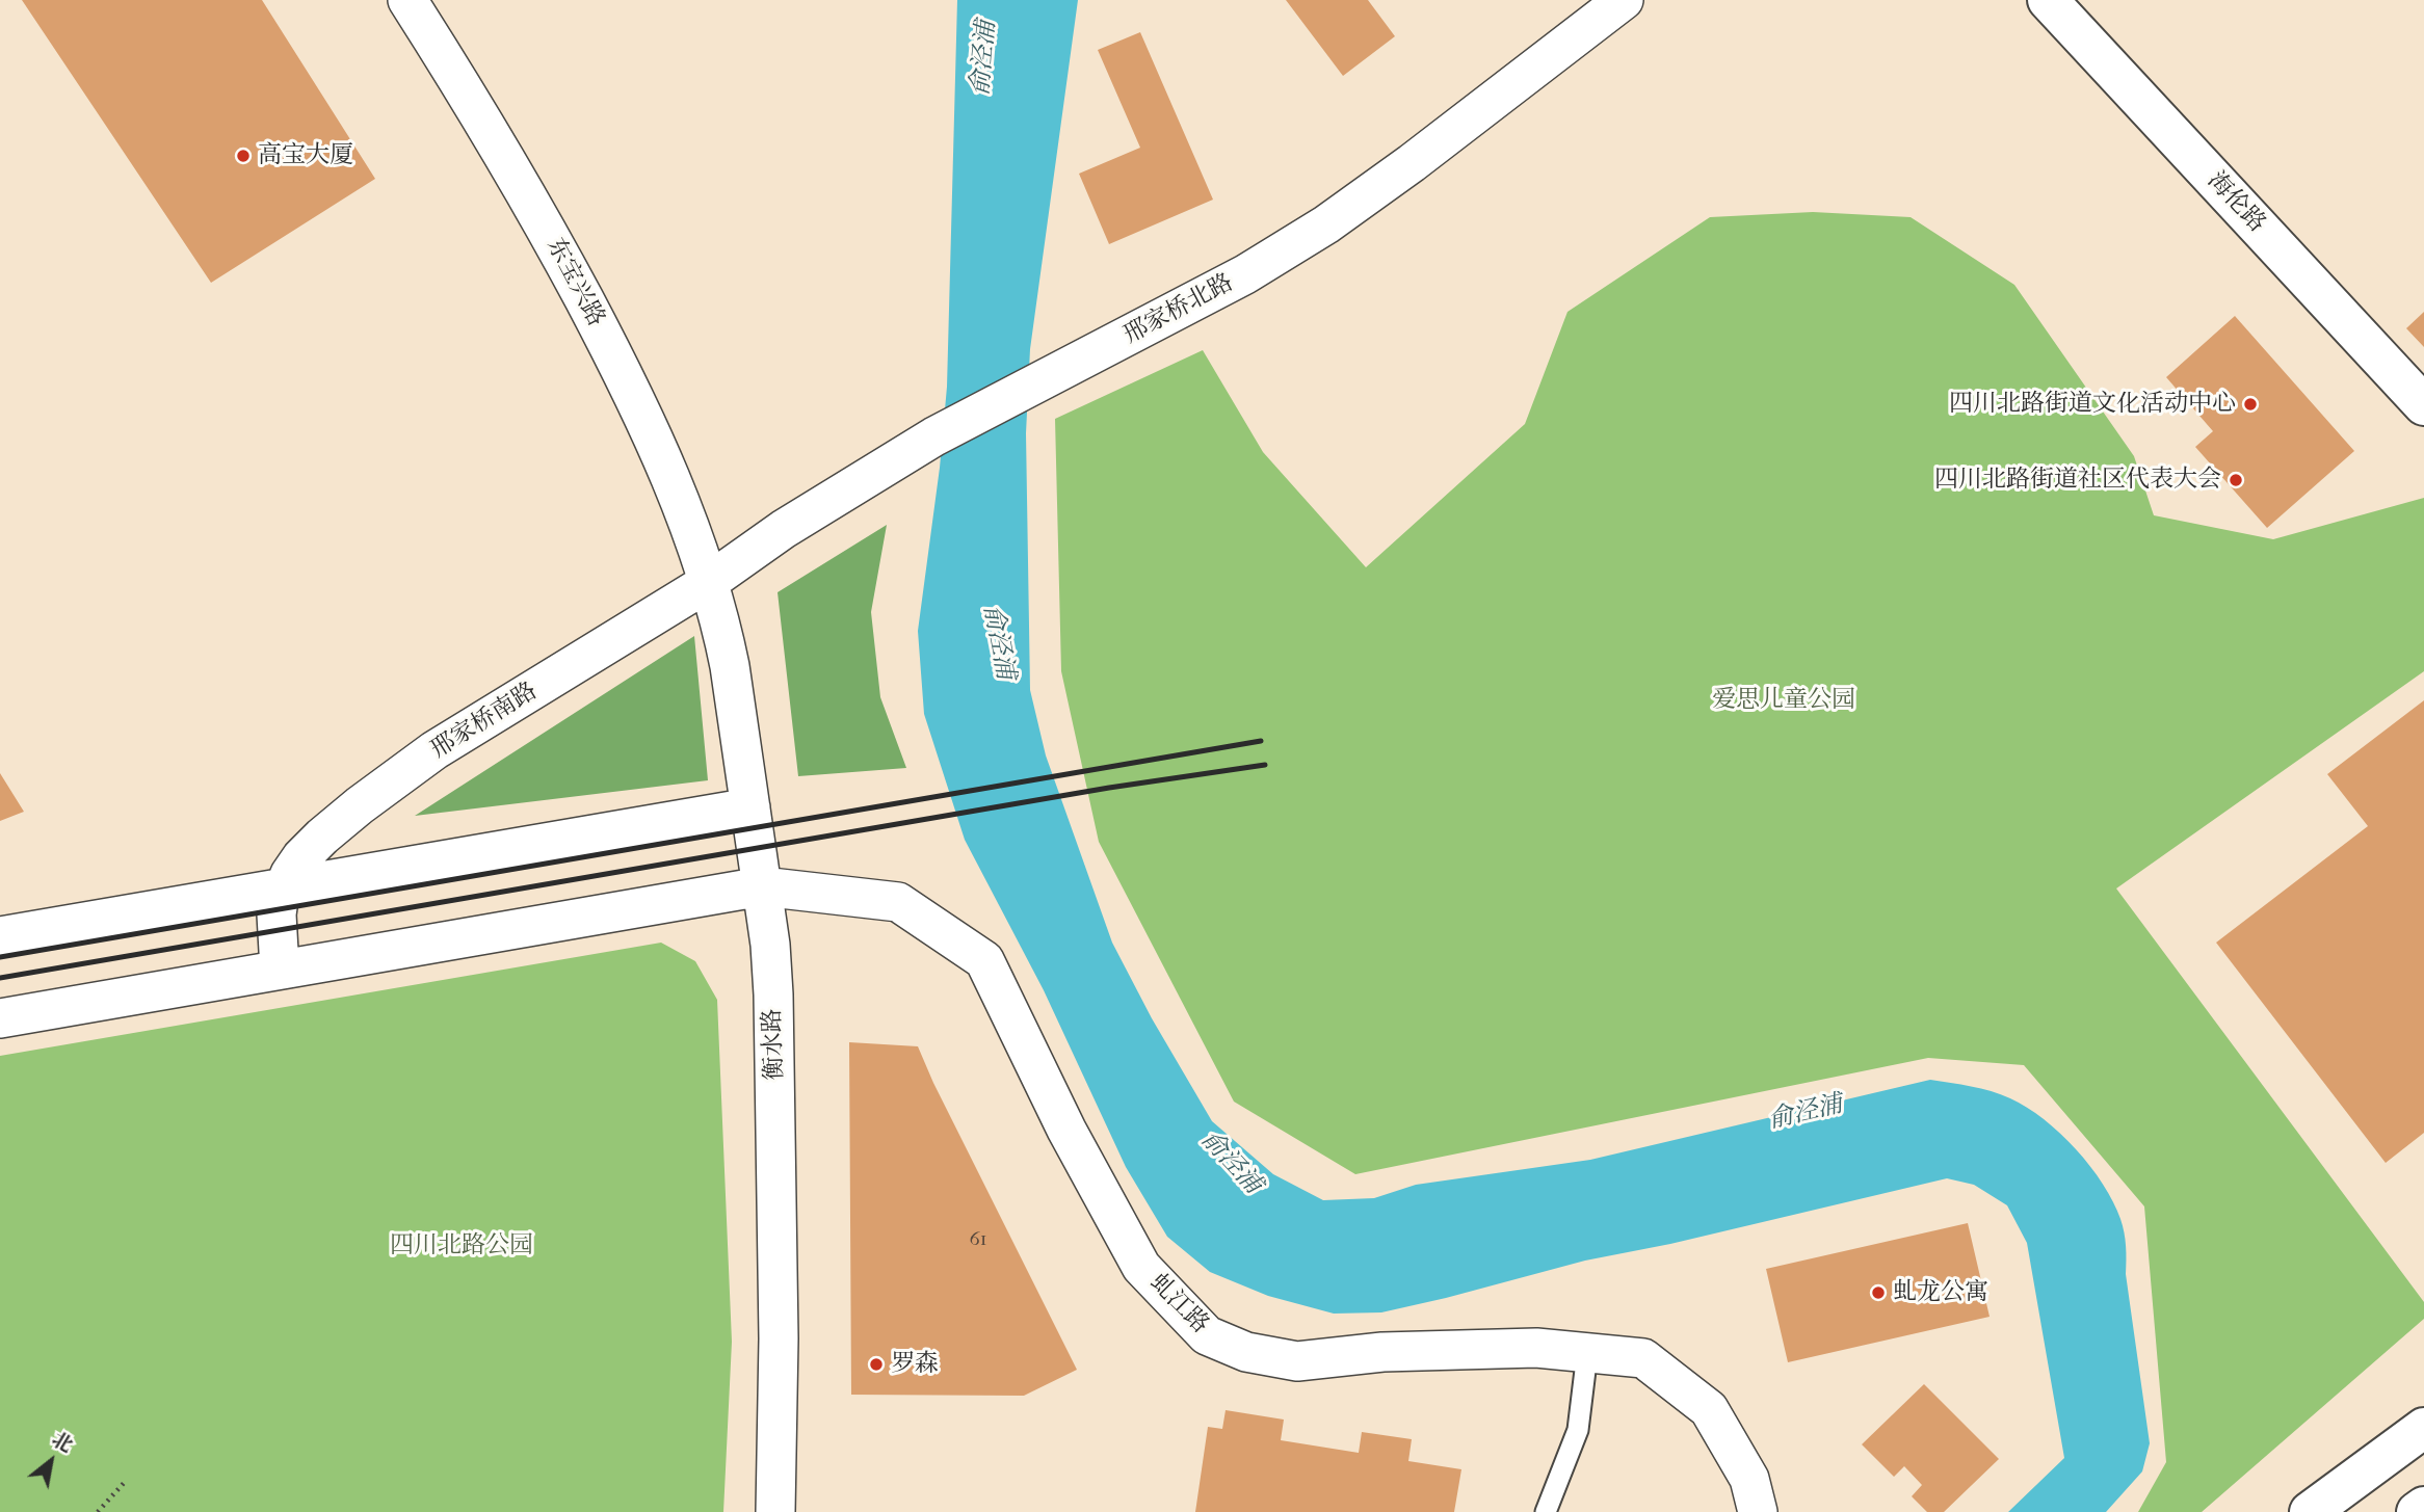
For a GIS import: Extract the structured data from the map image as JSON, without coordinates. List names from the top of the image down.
{
  "streets": {
    "street": [
      "海伦路",
      "东宝兴路",
      "邢家桥北路",
      "邢家桥南路",
      "衡水路",
      "虬江路"
    ]
  },
  "crossings": [
    ["东宝兴路", "邢家桥北路"],
    ["东宝兴路", "邢家桥南路"],
    ["东宝兴路", "衡水路"],
    ["邢家桥北路", "邢家桥南路"],
    ["邢家桥北路", "衡水路"],
    ["邢家桥南路", "衡水路"],
    ["邢家桥南路", "虬江路"],
    ["衡水路", "虬江路"]
  ],
  "water": ["俞泾浦"],
  "parks": ["爱思儿童公园", "四川北路公园"],
  "places": [
    "高宝大厦",
    "四川北路街道文化活动中心",
    "四川北路街道社区代表大会",
    "虬龙公寓",
    "罗森"
  ],
  "house_numbers": ["61"],
  "north": "top right"
}
